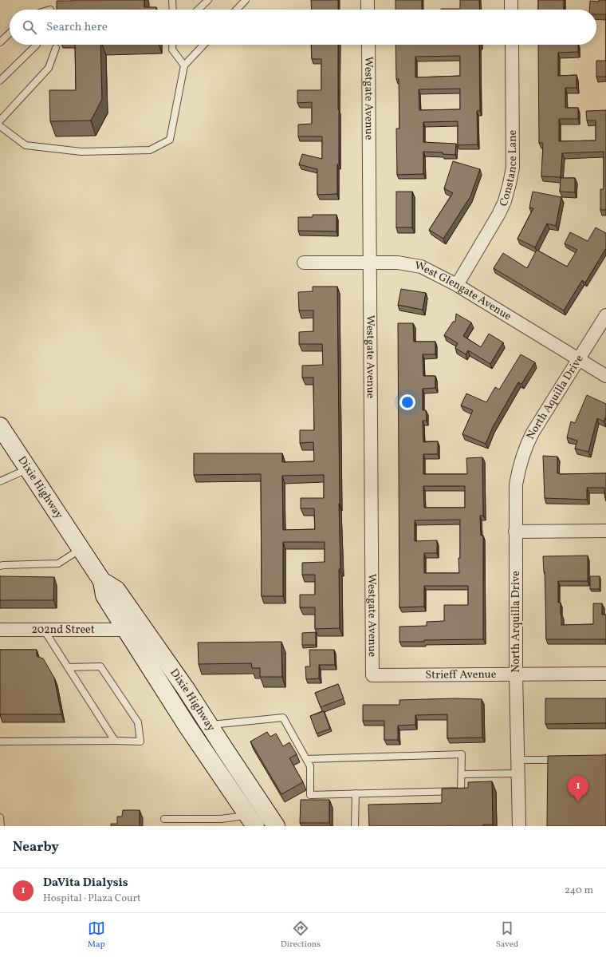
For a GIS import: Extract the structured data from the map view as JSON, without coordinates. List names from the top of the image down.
{
  "streets": {
    "main road": ["Dixie Highway"],
    "street": [
      "Westgate Avenue",
      "Constance Lane",
      "West Glengate Avenue",
      "North Aquilla Drive",
      "North Arquilla Drive",
      "202nd Street",
      "Strieff Avenue"
    ]
  },
  "crossings": [
    ["Westgate Avenue", "West Glengate Avenue"],
    ["Westgate Avenue", "Strieff Avenue"],
    ["Constance Lane", "West Glengate Avenue"],
    ["West Glengate Avenue", "North Aquilla Drive"],
    ["North Aquilla Drive", "North Arquilla Drive"],
    ["Dixie Highway", "202nd Street"],
    ["North Arquilla Drive", "Strieff Avenue"]
  ],
  "page": {
    "search": "Search here",
    "pins": "1",
    "heading": "Nearby",
    "list": [
      {
        "mark": "1",
        "name": "DaVita Dialysis",
        "note": "Hospital · Plaza Court",
        "value": "240 m"
      }
    ],
    "nav": ["Map", "Directions", "Saved"]
  }
}
